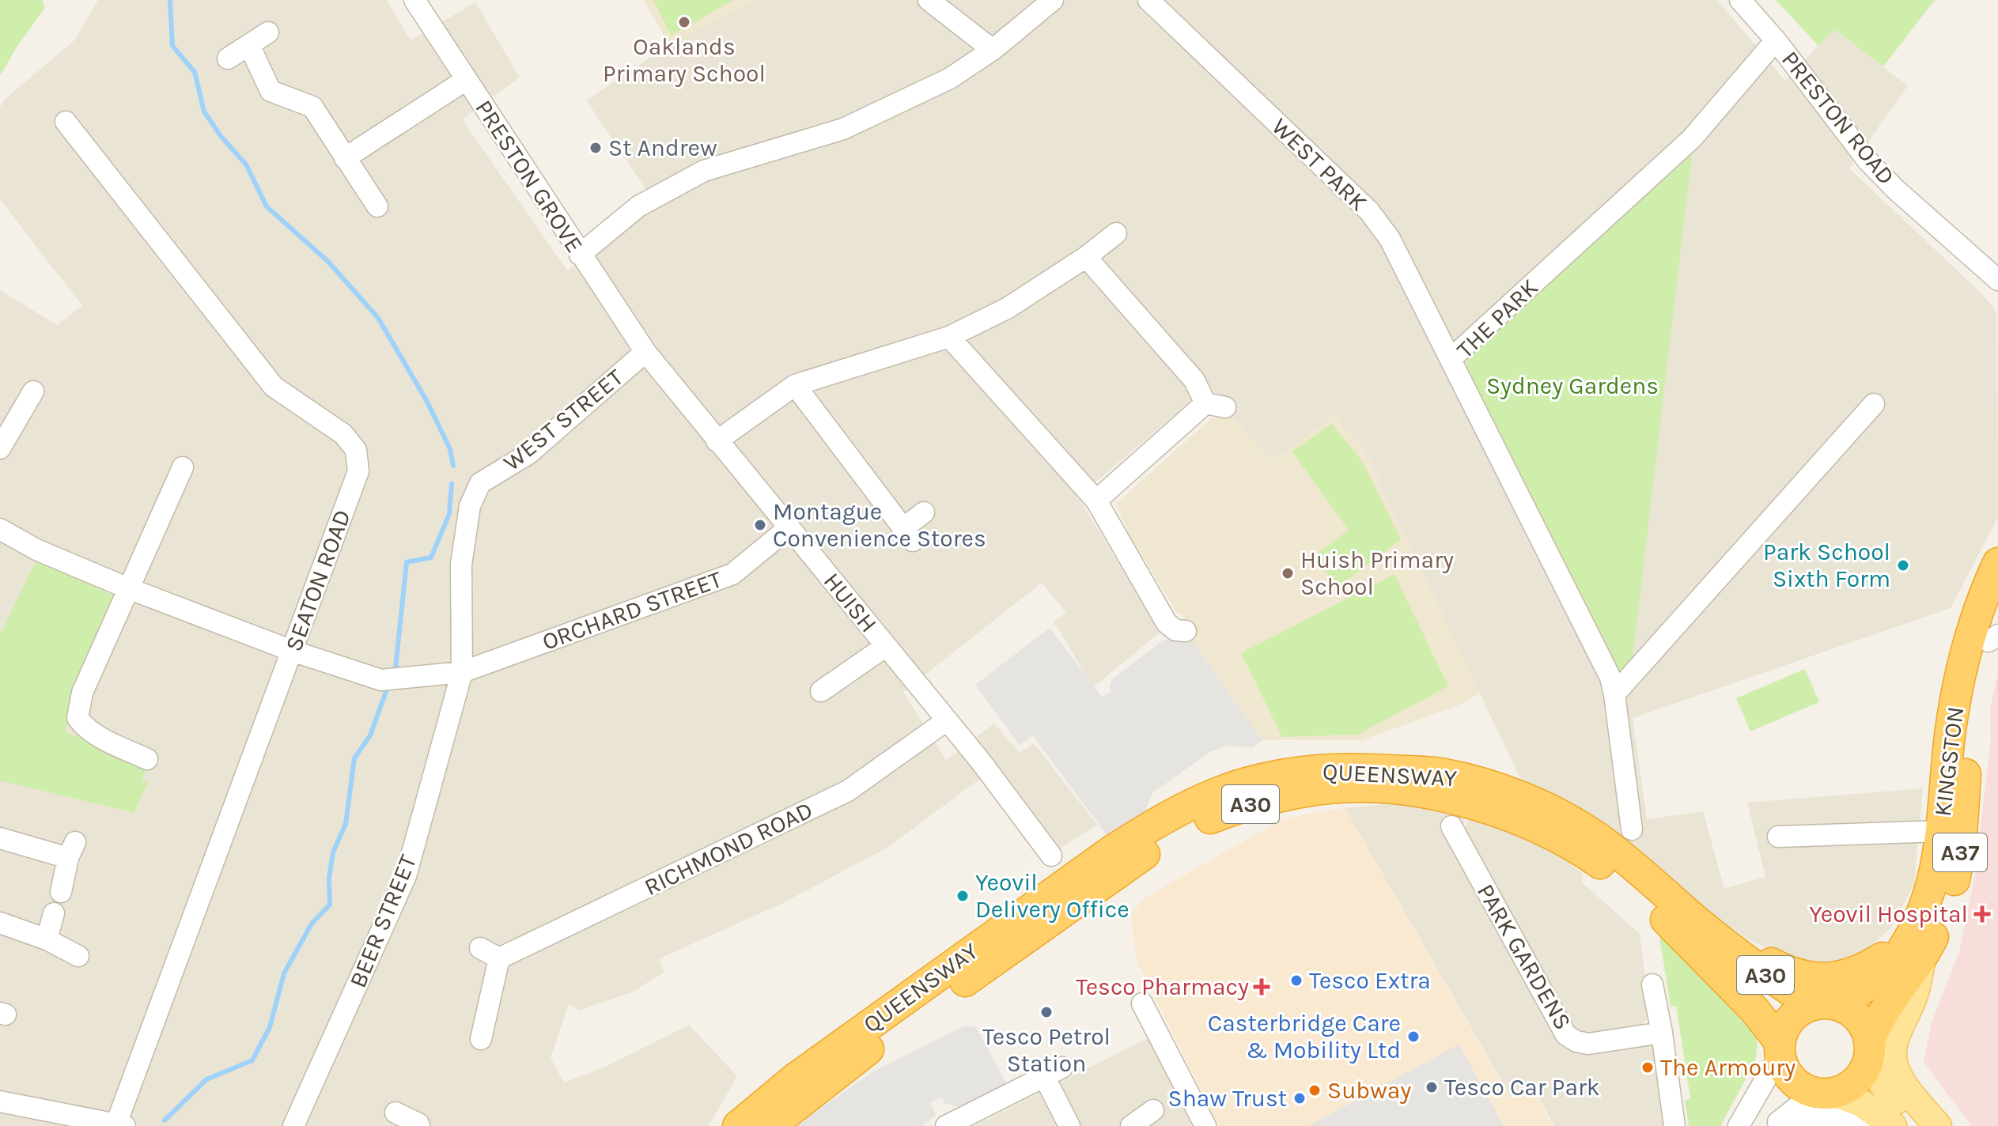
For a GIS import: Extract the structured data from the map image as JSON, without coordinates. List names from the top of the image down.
{
  "streets": {
    "highway": [
      "KINGSTON",
      "QUEENSWAY",
      "A30",
      "A37"
    ],
    "street": [
      "PRESTON ROAD",
      "WEST PARK",
      "PRESTON GROVE",
      "THE PARK",
      "WEST STREET",
      "SEATON ROAD",
      "HUISH",
      "ORCHARD STREET",
      "RICHMOND ROAD",
      "BEER STREET",
      "PARK GARDENS"
    ]
  },
  "crossings": [
    ["PRESTON ROAD", "THE PARK"],
    ["WEST PARK", "THE PARK"],
    ["PRESTON GROVE", "WEST STREET"],
    ["PRESTON GROVE", "HUISH"],
    ["WEST STREET", "HUISH"],
    ["WEST STREET", "ORCHARD STREET"],
    ["WEST STREET", "BEER STREET"],
    ["SEATON ROAD", "ORCHARD STREET"],
    ["HUISH", "ORCHARD STREET"],
    ["HUISH", "RICHMOND ROAD"],
    ["ORCHARD STREET", "BEER STREET"],
    ["KINGSTON", "QUEENSWAY"]
  ],
  "parks": ["Sydney Gardens"],
  "places": {
    "other": [
      "Oaklands Primary School",
      "St Andrew",
      "Montague Convenience Stores",
      "Park School Sixth Form",
      "Huish Primary School",
      "Yeovil Delivery Office",
      "Tesco Extra",
      "Tesco Petrol Station",
      "Casterbridge Care & Mobility Ltd",
      "The Armoury",
      "Tesco Car Park",
      "Subway",
      "Shaw Trust"
    ],
    "health": ["Yeovil Hospital", "Tesco Pharmacy"]
  }
}
